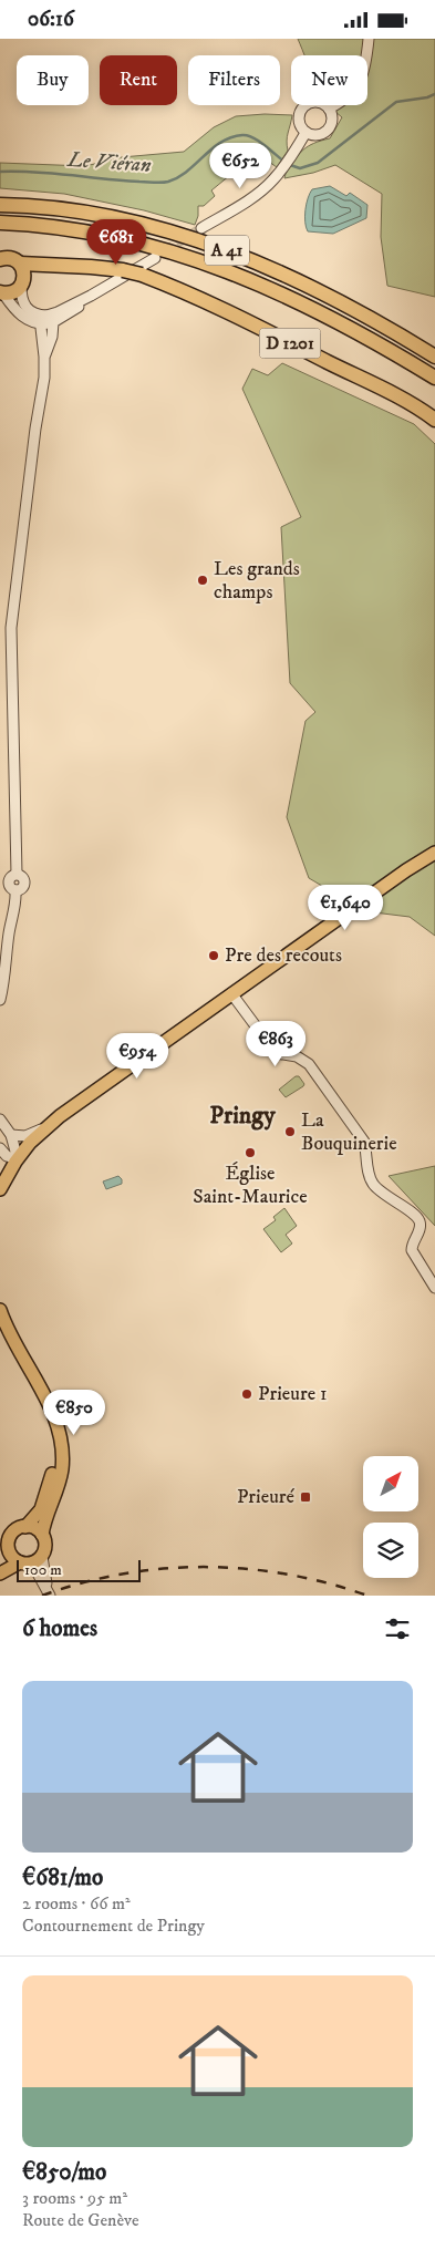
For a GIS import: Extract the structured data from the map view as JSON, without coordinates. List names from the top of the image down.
{
  "streets": {
    "highway": ["A 41", "D 1201"]
  },
  "districts": ["Pringy"],
  "water": ["Le Viéran"],
  "places": {
    "other": [
      "Les grands champs",
      "Pre des recouts",
      "La Bouquinerie",
      "Église Saint-Maurice",
      "Prieure 1"
    ],
    "transit": ["Prieuré"]
  },
  "scale_bar": "100 m",
  "north": "top right",
  "page": {
    "status": "06:16",
    "chip": [
      "Buy",
      "Rent",
      "Filters",
      "New"
    ],
    "price": [
      "€652",
      "€681",
      "€1,640",
      "€863",
      "€954",
      "€850"
    ],
    "scale": "100 m",
    "heading": "6 homes",
    "list": [
      {
        "name": "€681/mo",
        "note": "2 rooms · 66 m² · Contournement de Pringy"
      },
      {
        "name": "€850/mo",
        "note": "3 rooms · 95 m² · Route de Genève"
      }
    ]
  }
}
